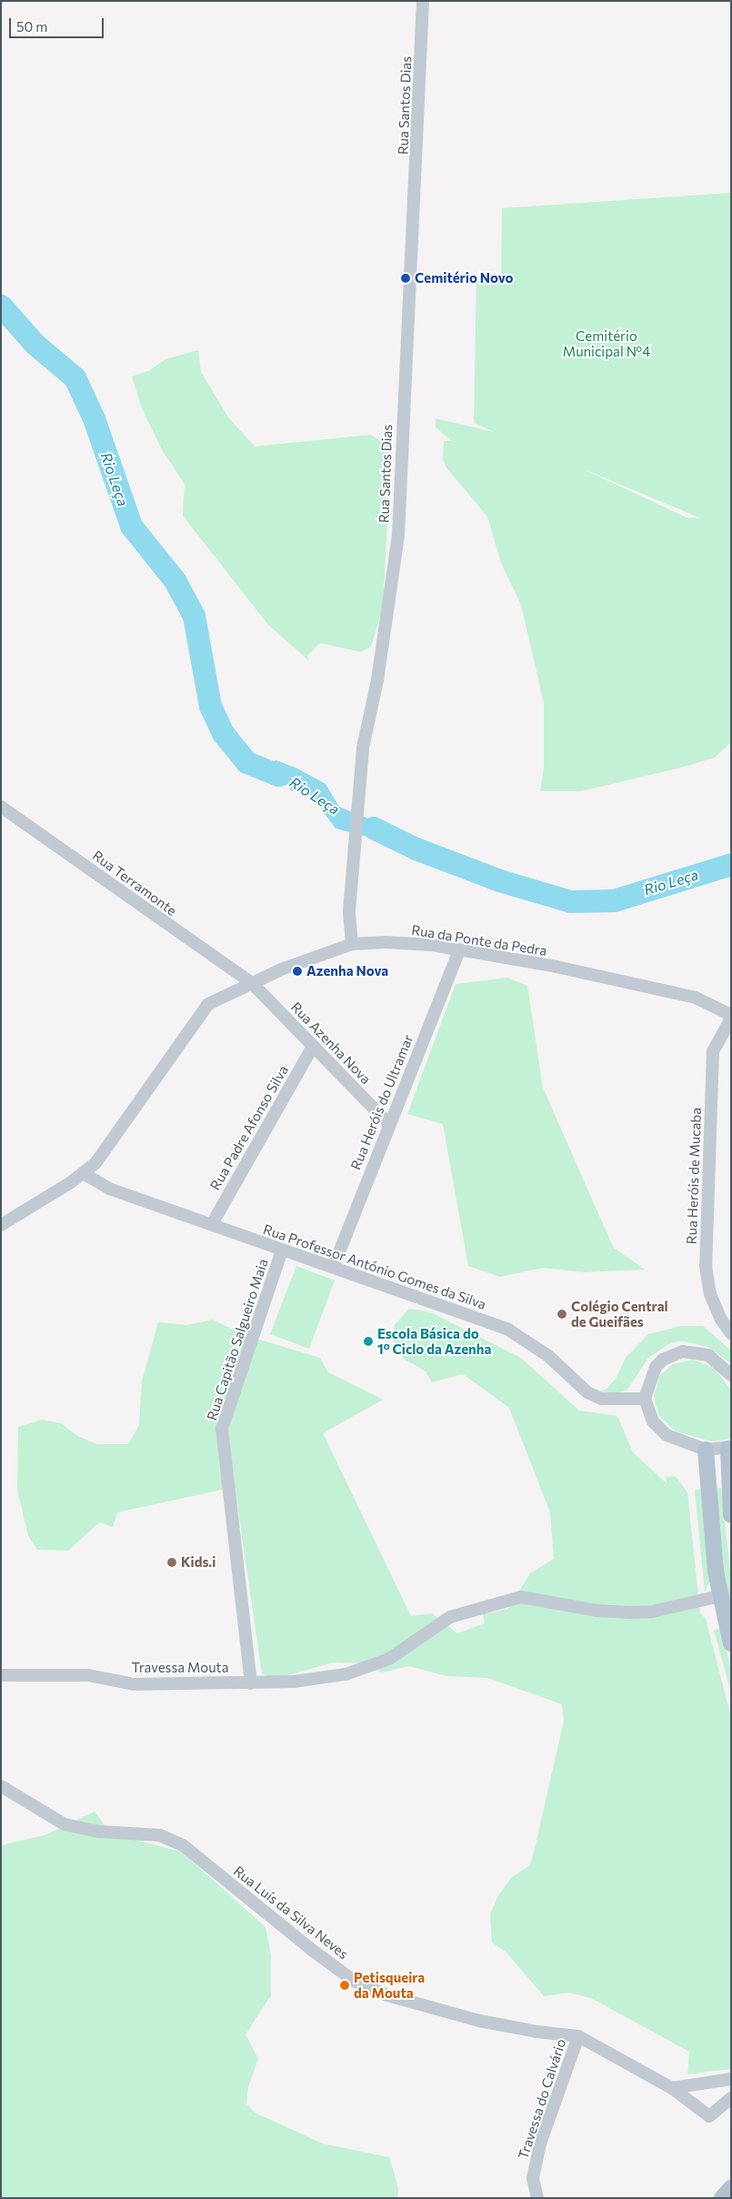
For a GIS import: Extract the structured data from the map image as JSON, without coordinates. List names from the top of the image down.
{
  "streets": {
    "street": [
      "Rua Santos Dias",
      "Rua Terramonte",
      "Rua da Ponte da Pedra",
      "Rua Azenha Nova",
      "Rua Heróis do Ultramar",
      "Rua Padre Afonso Silva",
      "Rua Heróis de Mucaba",
      "Rua Professor António Gomes da Silva",
      "Rua Capitão Salgueiro Maia",
      "Travessa Mouta",
      "Rua Luís da Silva Neves",
      "Travessa do Calvário"
    ]
  },
  "crossings": [
    ["Rua Santos Dias", "Rua da Ponte da Pedra"],
    ["Rua Terramonte", "Rua da Ponte da Pedra"],
    ["Rua Terramonte", "Rua Azenha Nova"],
    ["Rua da Ponte da Pedra", "Rua Azenha Nova"],
    ["Rua da Ponte da Pedra", "Rua Heróis do Ultramar"],
    ["Rua da Ponte da Pedra", "Rua Professor António Gomes da Silva"],
    ["Rua Azenha Nova", "Rua Heróis do Ultramar"],
    ["Rua Azenha Nova", "Rua Padre Afonso Silva"],
    ["Rua Heróis do Ultramar", "Rua Professor António Gomes da Silva"],
    ["Rua Padre Afonso Silva", "Rua Professor António Gomes da Silva"],
    ["Rua Professor António Gomes da Silva", "Rua Capitão Salgueiro Maia"],
    ["Rua Capitão Salgueiro Maia", "Travessa Mouta"],
    ["Rua Luís da Silva Neves", "Travessa do Calvário"]
  ],
  "water": ["Rio Leça"],
  "parks": ["Cemitério Municipal Nº4"],
  "places": [
    "Cemitério Novo",
    "Azenha Nova",
    "Colégio Central de Gueifães",
    "Escola Básica do 1º Ciclo da Azenha",
    "Kids.i",
    "Petisqueira da Mouta"
  ],
  "scale_bar": "50 m"
}
